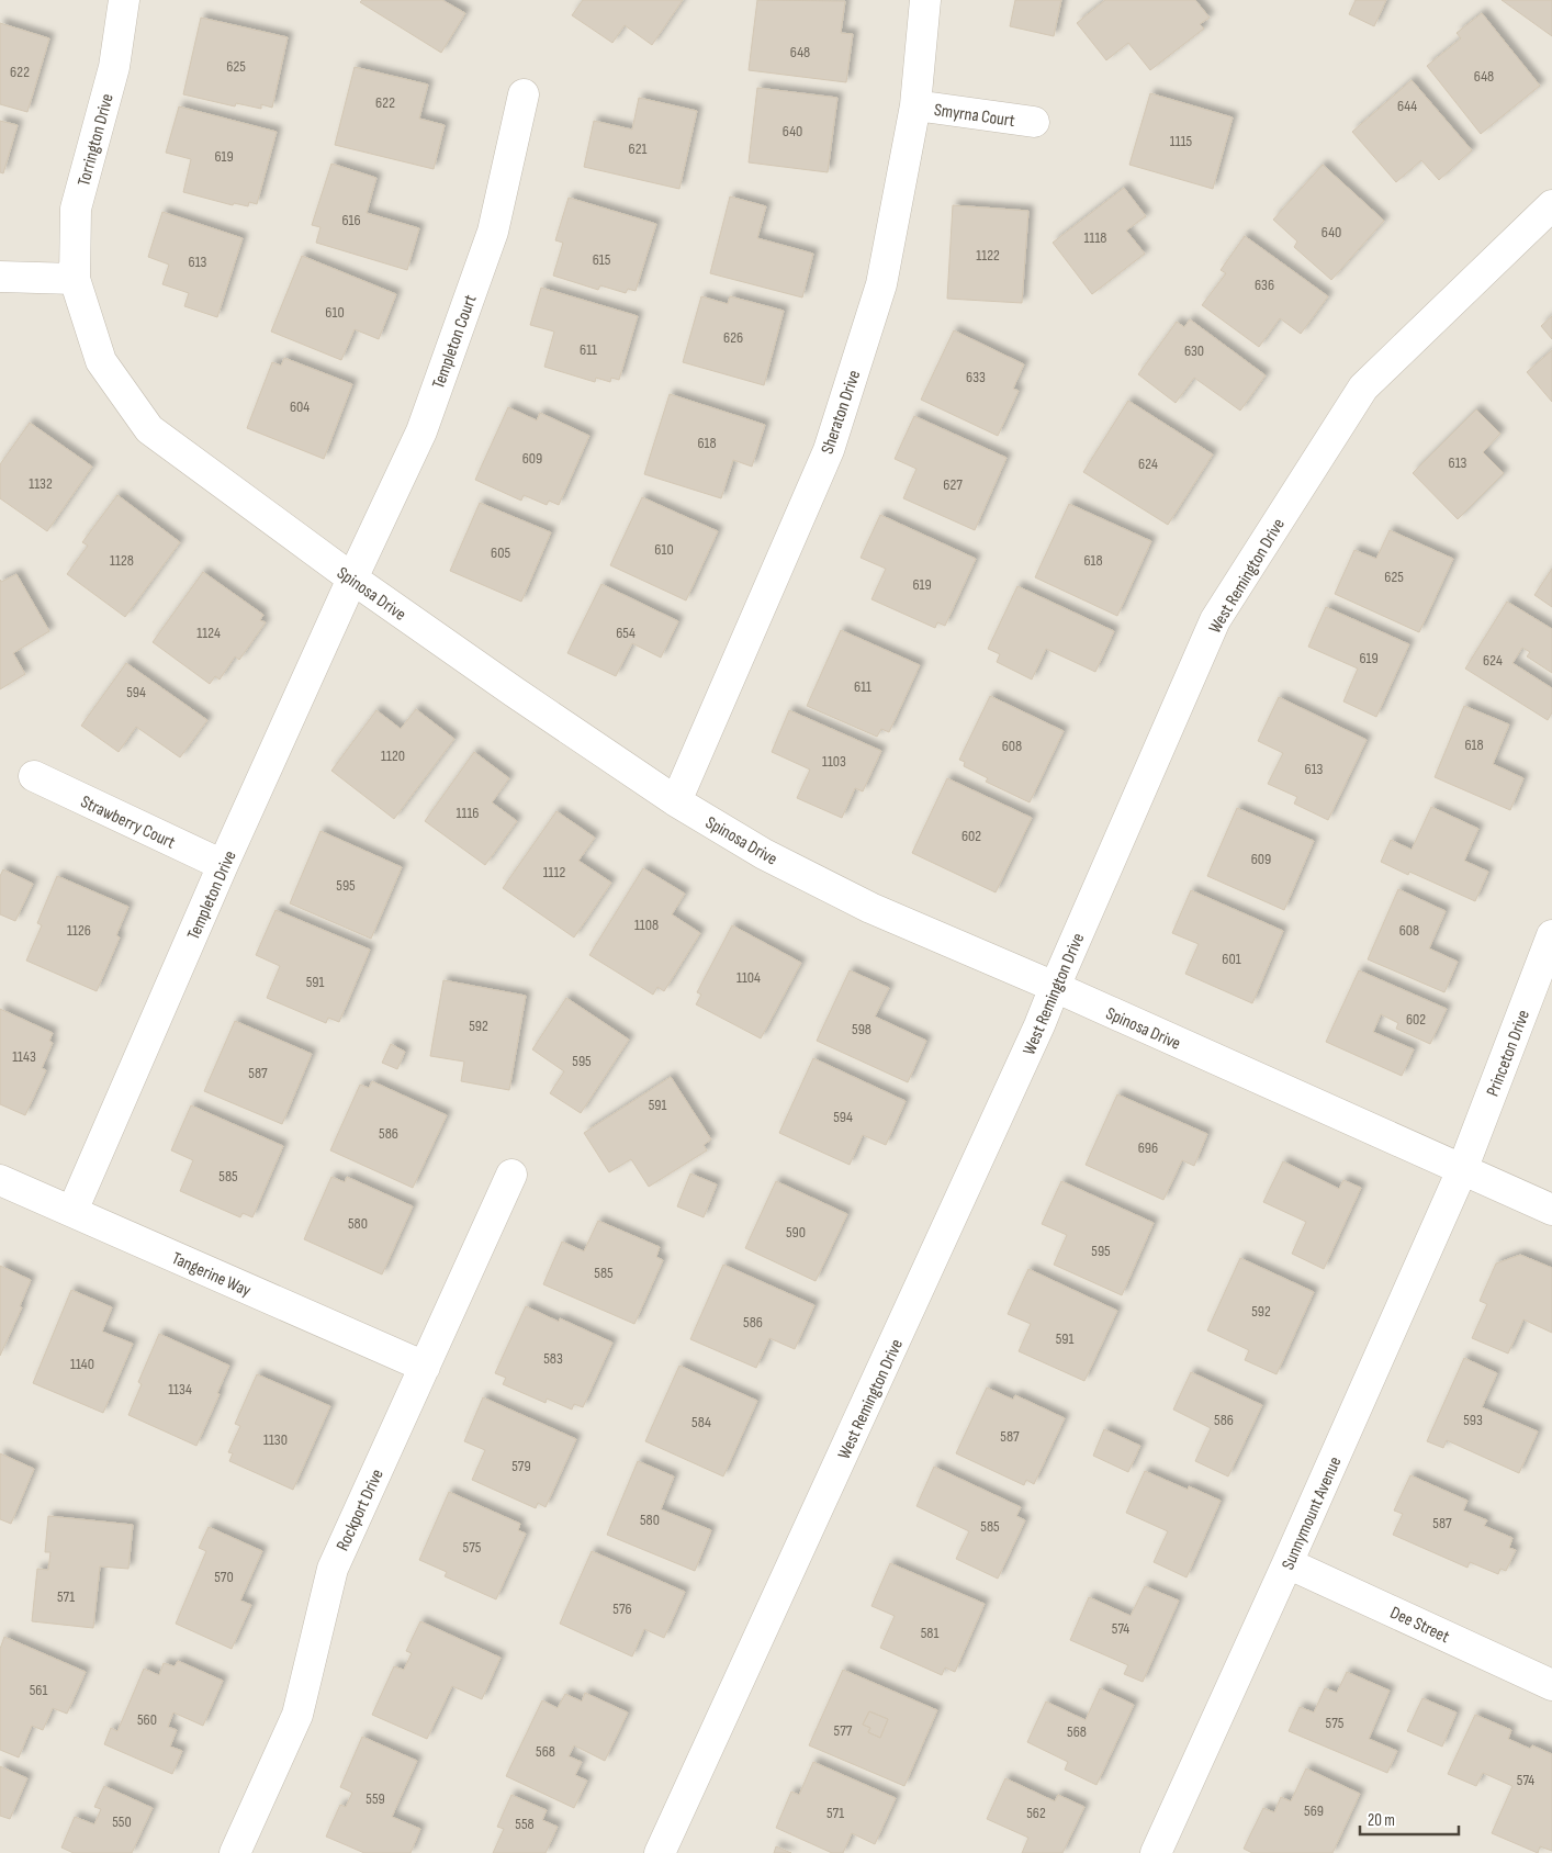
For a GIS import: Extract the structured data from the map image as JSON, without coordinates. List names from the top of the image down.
{
  "streets": {
    "street": [
      "Smyrna Court",
      "Torrington Drive",
      "Templeton Court",
      "Sheraton Drive",
      "West Remington Drive",
      "Spinosa Drive",
      "Strawberry Court",
      "Templeton Drive",
      "Princeton Drive",
      "Tangerine Way",
      "Rockport Drive",
      "Sunnymount Avenue",
      "Dee Street"
    ]
  },
  "crossings": [
    ["Smyrna Court", "Sheraton Drive"],
    ["Torrington Drive", "Spinosa Drive"],
    ["Templeton Court", "Spinosa Drive"],
    ["Templeton Court", "Templeton Drive"],
    ["Sheraton Drive", "Spinosa Drive"],
    ["West Remington Drive", "Spinosa Drive"],
    ["Spinosa Drive", "Templeton Drive"],
    ["Spinosa Drive", "Princeton Drive"],
    ["Spinosa Drive", "Sunnymount Avenue"],
    ["Strawberry Court", "Templeton Drive"],
    ["Templeton Drive", "Tangerine Way"],
    ["Princeton Drive", "Sunnymount Avenue"],
    ["Tangerine Way", "Rockport Drive"],
    ["Sunnymount Avenue", "Dee Street"]
  ],
  "house_numbers": [
    "648",
    "625",
    "622",
    "648",
    "622",
    "644",
    "640",
    "1115",
    "621",
    "619",
    "616",
    "640",
    "1118",
    "1122",
    "615",
    "613",
    "636",
    "610",
    "626",
    "611",
    "630",
    "633",
    "604",
    "618",
    "609",
    "613",
    "624",
    "1132",
    "627",
    "610",
    "605",
    "1128",
    "618",
    "625",
    "619",
    "1124",
    "654",
    "619",
    "624",
    "611",
    "594",
    "618",
    "608",
    "1120",
    "1103",
    "613",
    "1116",
    "602",
    "609",
    "1112",
    "595",
    "1108",
    "1126",
    "608",
    "601",
    "1104",
    "591",
    "602",
    "592",
    "598",
    "1143",
    "595",
    "587",
    "591",
    "594",
    "586",
    "696",
    "585",
    "580",
    "590",
    "595",
    "585",
    "592",
    "586",
    "591",
    "583",
    "1140",
    "1134",
    "586",
    "593",
    "584",
    "587",
    "1130",
    "579",
    "580",
    "587",
    "585",
    "575",
    "570",
    "571",
    "576",
    "574",
    "581",
    "561",
    "560",
    "575",
    "577",
    "568",
    "568",
    "574",
    "559",
    "569",
    "571",
    "562",
    "550",
    "558"
  ],
  "scale_bar": "20 m"
}
